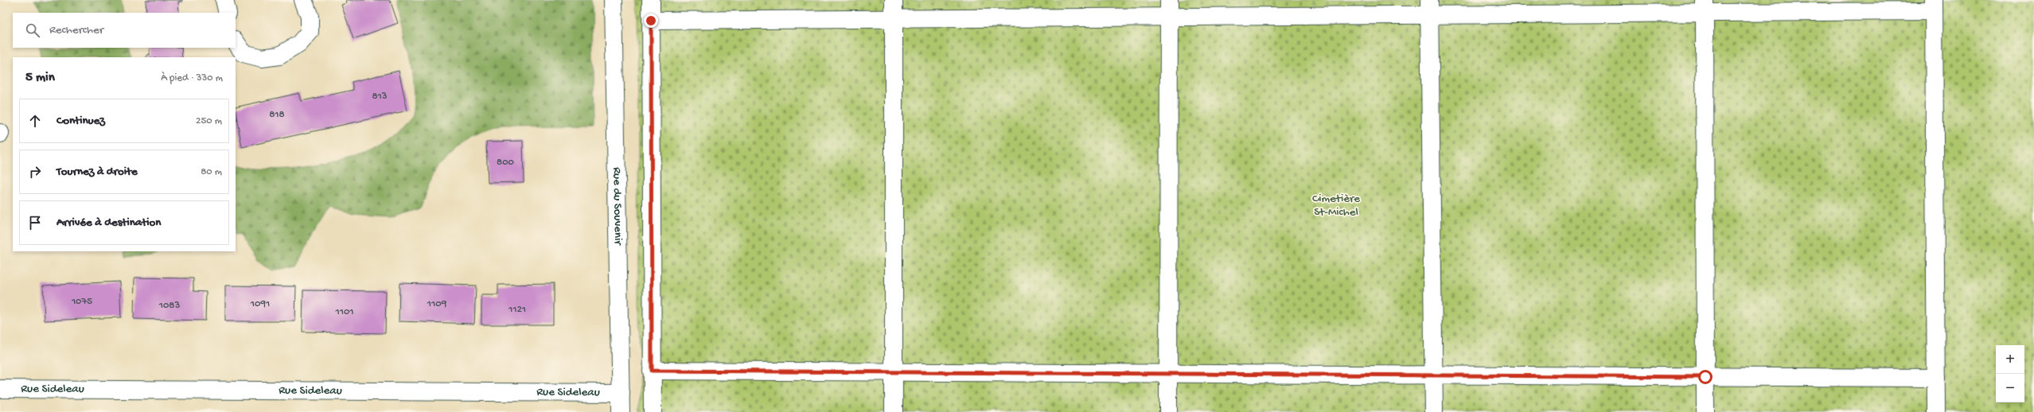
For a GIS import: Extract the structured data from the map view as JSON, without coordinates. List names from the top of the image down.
{
  "streets": {
    "street": ["Rue du Souvenir", "Rue Sideleau"]
  },
  "crossings": [
    ["Rue du Souvenir", "Rue Sideleau"]
  ],
  "parks": ["Cimetière St-Michel"],
  "house_numbers": [
    "813",
    "818",
    "800",
    "1075",
    "1091",
    "1109",
    "1083",
    "1121",
    "1101"
  ],
  "page": {
    "search": "Rechercher",
    "heading": ["5 min", "À pied · 330 m"],
    "list": [
      ["Continuez", "250 m"],
      ["Tournez à droite", "80 m"],
      "Arrivée à destination"
    ],
    "map_buttons": ["+", "−"]
  }
}
